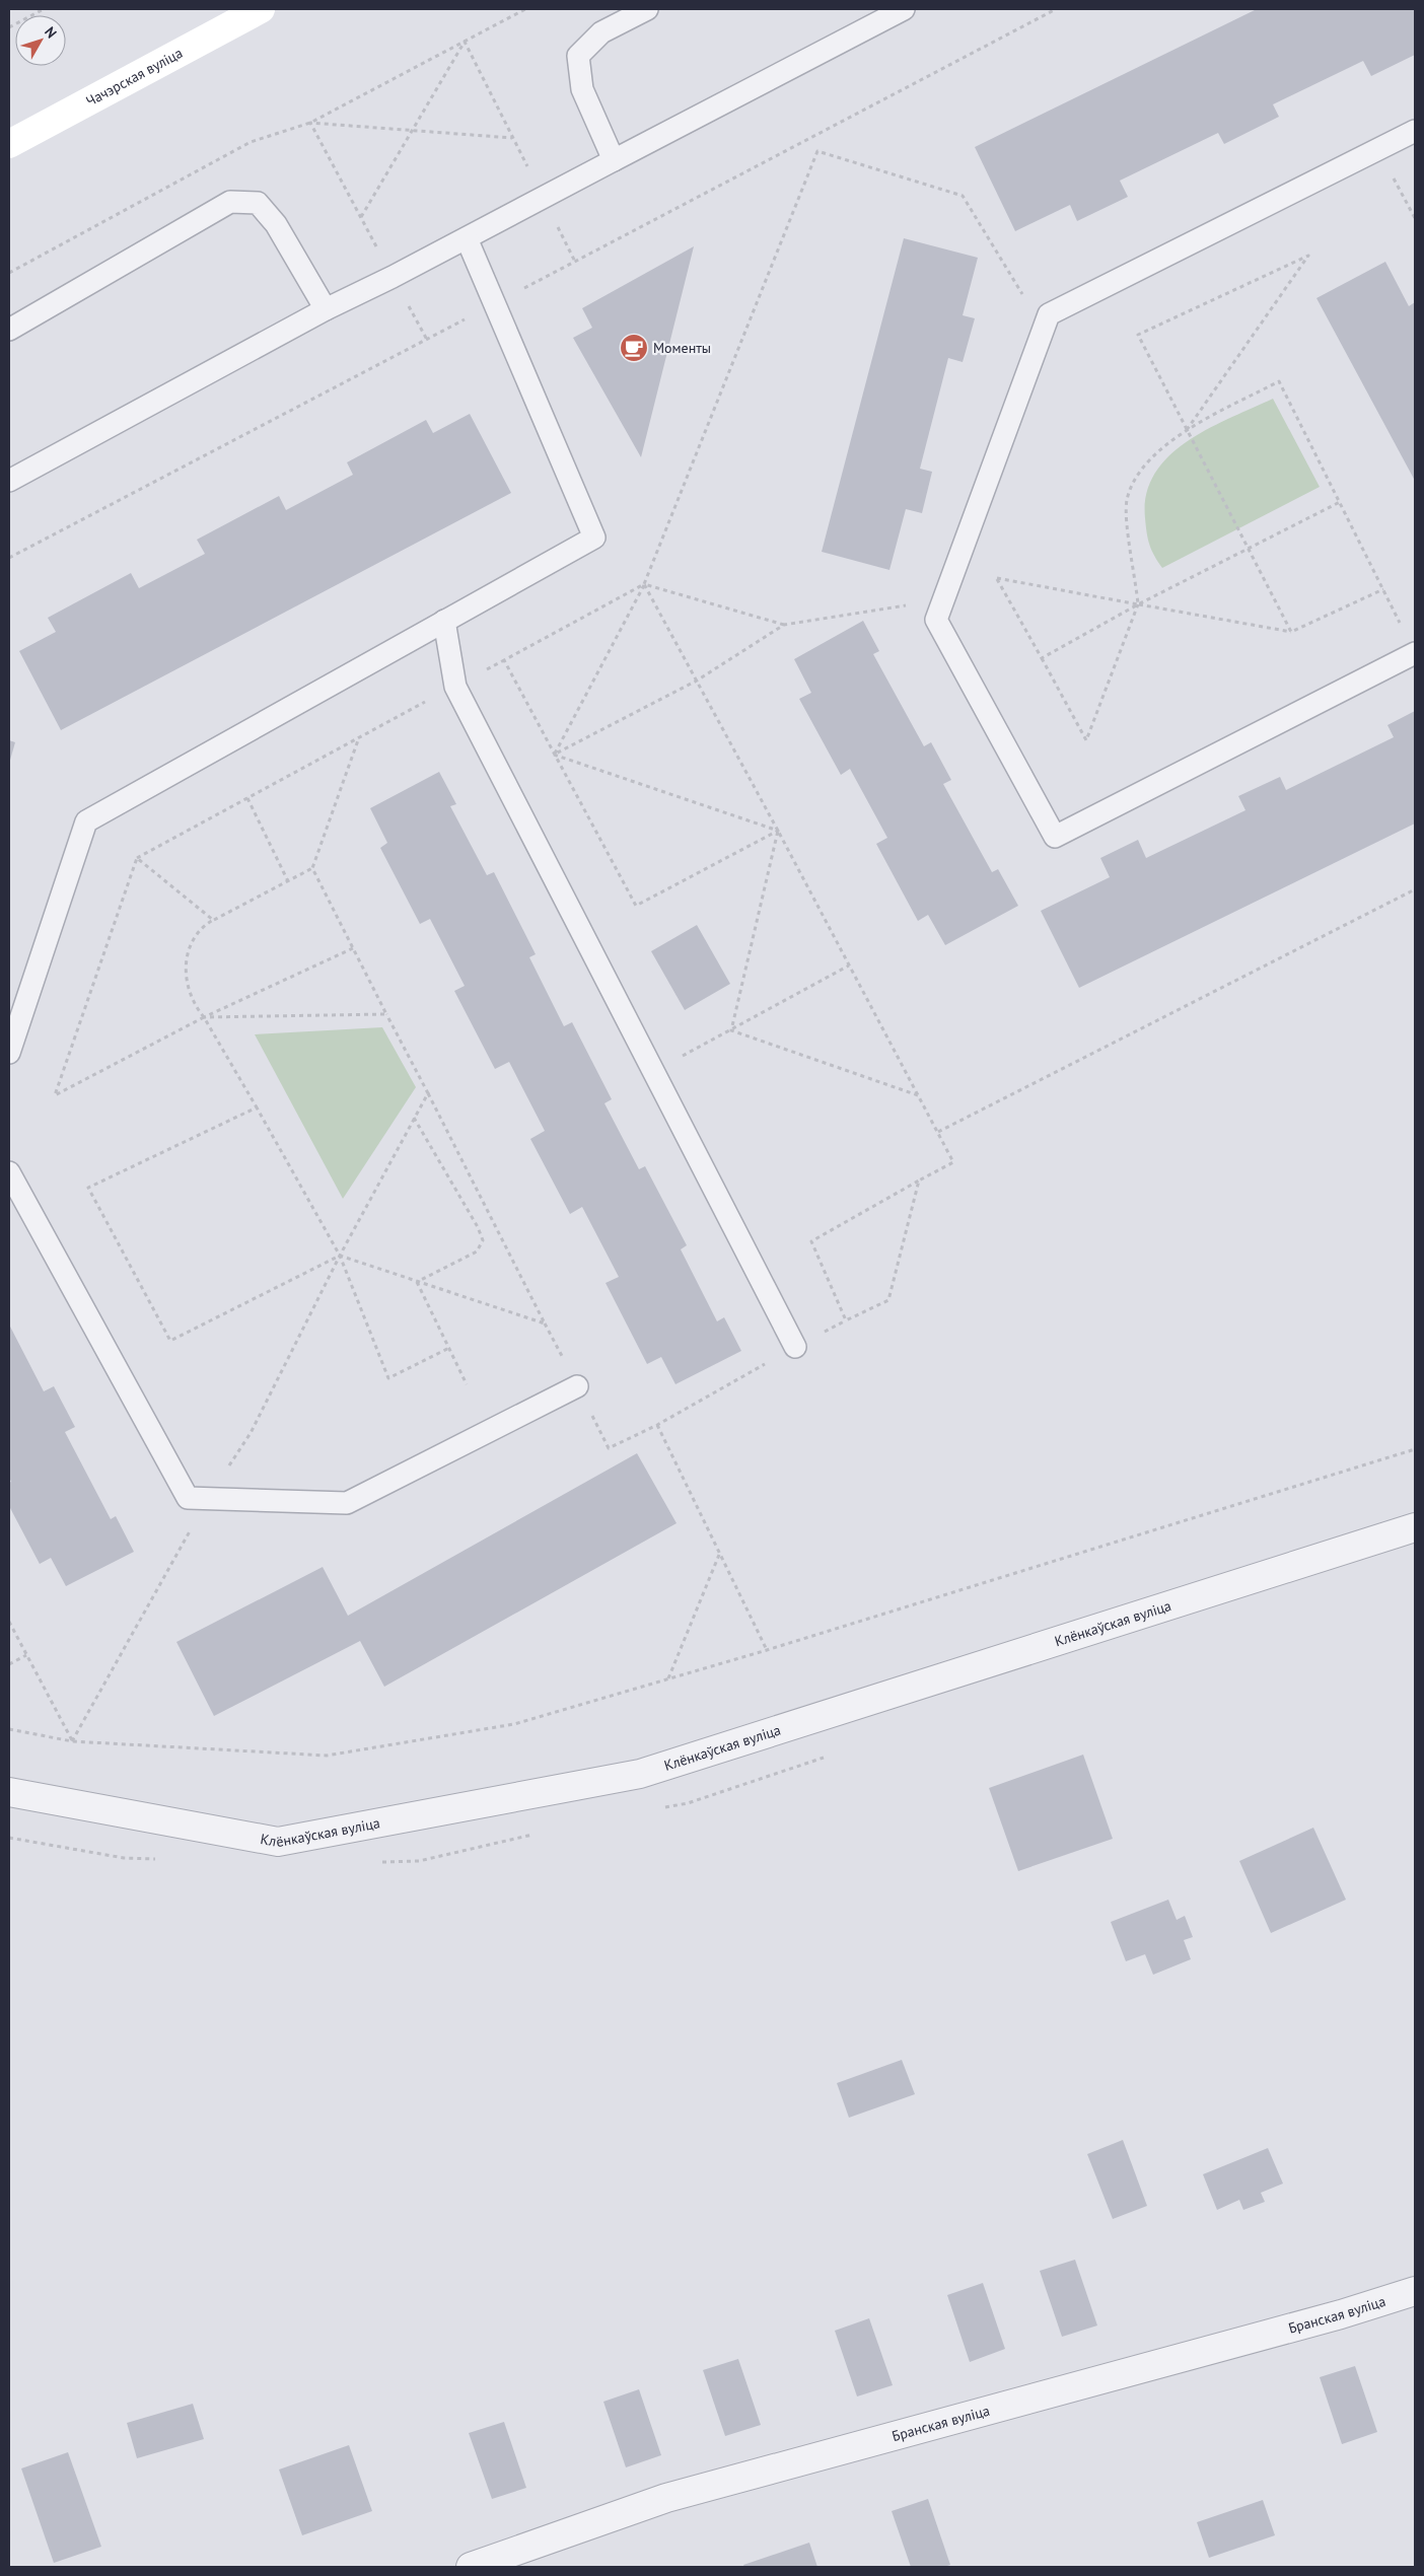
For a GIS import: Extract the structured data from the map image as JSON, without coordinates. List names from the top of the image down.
{
  "streets": {
    "main road": ["Чачэрская вуліца"],
    "street": ["Клёнкаўская вуліца", "Бранская вуліца"]
  },
  "places": {
    "cafe": ["Моменты"]
  },
  "north": "top right"
}
